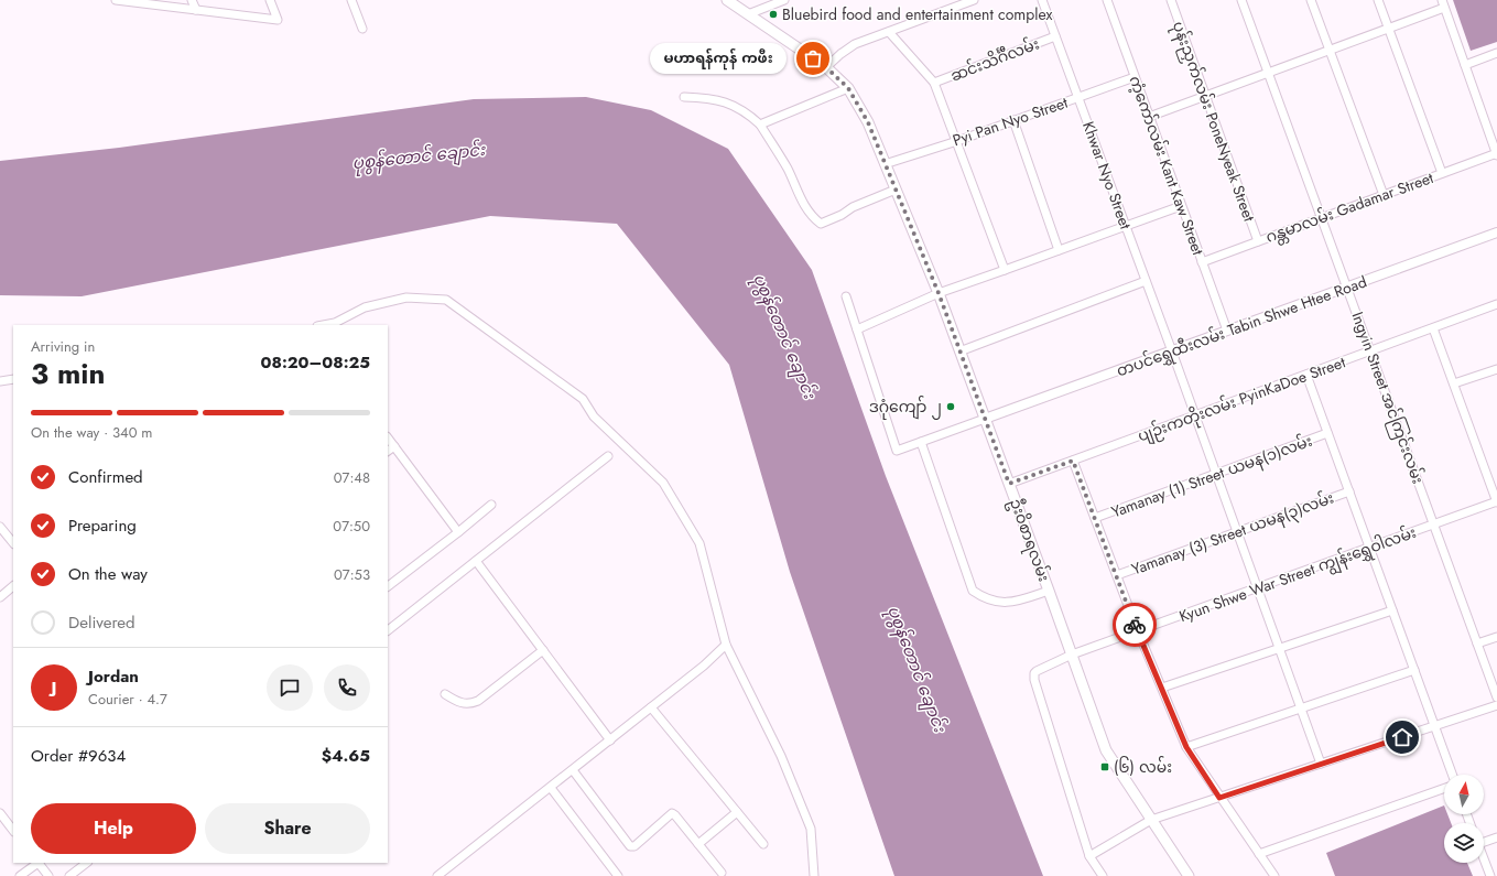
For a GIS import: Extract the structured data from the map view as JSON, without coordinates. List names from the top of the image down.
{
  "streets": {
    "main road": ["ဦးဝိစာရလမ်း"],
    "street": [
      "ဆင်းသိင်္ဂီလမ်း",
      "Pyi Pan Nyo Street",
      "ပုန်းညှက်လမ်း PoneNyeak Street",
      "ကံ့ကော်လမ်း Kant Kaw Street",
      "Khwar Nyo Street",
      "ဂန္တမာလမ်း Gadamar Street",
      "တပင်ရွှေထီးလမ်း Tabin Shwe Htee Road",
      "Ingyin Street အင်ကြင်းလမ်း",
      "ပျဉ်းကတိုးလမ်း PyinKaDoe Street",
      "Yamanay (1) Street ယမန(၁)လမ်း",
      "Yamanay (3) Street ယမန(၃)လမ်း",
      "Kyun Shwe War Street ကျွန်းရွှေဝါလမ်း"
    ]
  },
  "crossings": [
    ["ဆင်းသိင်္ဂီလမ်း", "Khwar Nyo Street"],
    ["Pyi Pan Nyo Street", "ကံ့ကော်လမ်း Kant Kaw Street"],
    ["Pyi Pan Nyo Street", "Khwar Nyo Street"],
    ["Pyi Pan Nyo Street", "ဦးဝိစာရလမ်း"],
    ["ပုန်းညှက်လမ်း PoneNyeak Street", "ဂန္တမာလမ်း Gadamar Street"],
    ["ကံ့ကော်လမ်း Kant Kaw Street", "ဂန္တမာလမ်း Gadamar Street"],
    ["ကံ့ကော်လမ်း Kant Kaw Street", "တပင်ရွှေထီးလမ်း Tabin Shwe Htee Road"],
    ["Khwar Nyo Street", "တပင်ရွှေထီးလမ်း Tabin Shwe Htee Road"],
    ["Khwar Nyo Street", "ပျဉ်းကတိုးလမ်း PyinKaDoe Street"],
    ["Khwar Nyo Street", "Yamanay (1) Street ယမန(၁)လမ်း"],
    ["Khwar Nyo Street", "Yamanay (3) Street ယမန(၃)လမ်း"],
    ["Khwar Nyo Street", "Kyun Shwe War Street ကျွန်းရွှေဝါလမ်း"],
    ["ဂန္တမာလမ်း Gadamar Street", "Ingyin Street အင်ကြင်းလမ်း"],
    ["တပင်ရွှေထီးလမ်း Tabin Shwe Htee Road", "Ingyin Street အင်ကြင်းလမ်း"],
    ["တပင်ရွှေထီးလမ်း Tabin Shwe Htee Road", "ဦးဝိစာရလမ်း"],
    ["Ingyin Street အင်ကြင်းလမ်း", "ပျဉ်းကတိုးလမ်း PyinKaDoe Street"],
    ["Ingyin Street အင်ကြင်းလမ်း", "Kyun Shwe War Street ကျွန်းရွှေဝါလမ်း"],
    ["ပျဉ်းကတိုးလမ်း PyinKaDoe Street", "ဦးဝိစာရလမ်း"],
    ["ဦးဝိစာရလမ်း", "Kyun Shwe War Street ကျွန်းရွှေဝါလမ်း"]
  ],
  "water": ["ပုစွန်တောင် ချောင်း"],
  "places": {
    "other": ["Bluebird food and entertainment complex", "မဟာရန်ကုန် ကဖီး", "ဒဂုံကျော် ၂"],
    "transit": ["(၆) လမ်း"]
  },
  "north": "top",
  "page": {
    "bubble": "မဟာရန်ကုန် ကဖီး",
    "heading": ["3 min", "Arriving in", "08:20–08:25"],
    "panel": [
      "Jordan",
      "Courier · 4.7",
      "Order #9634",
      "$4.65"
    ],
    "bar": "On the way · 340 m",
    "list": [
      ["Confirmed", "07:48"],
      ["Preparing", "07:50"],
      ["On the way", "07:53"],
      "Delivered"
    ],
    "round": "J",
    "buttons": ["Help", "Share"]
  }
}
